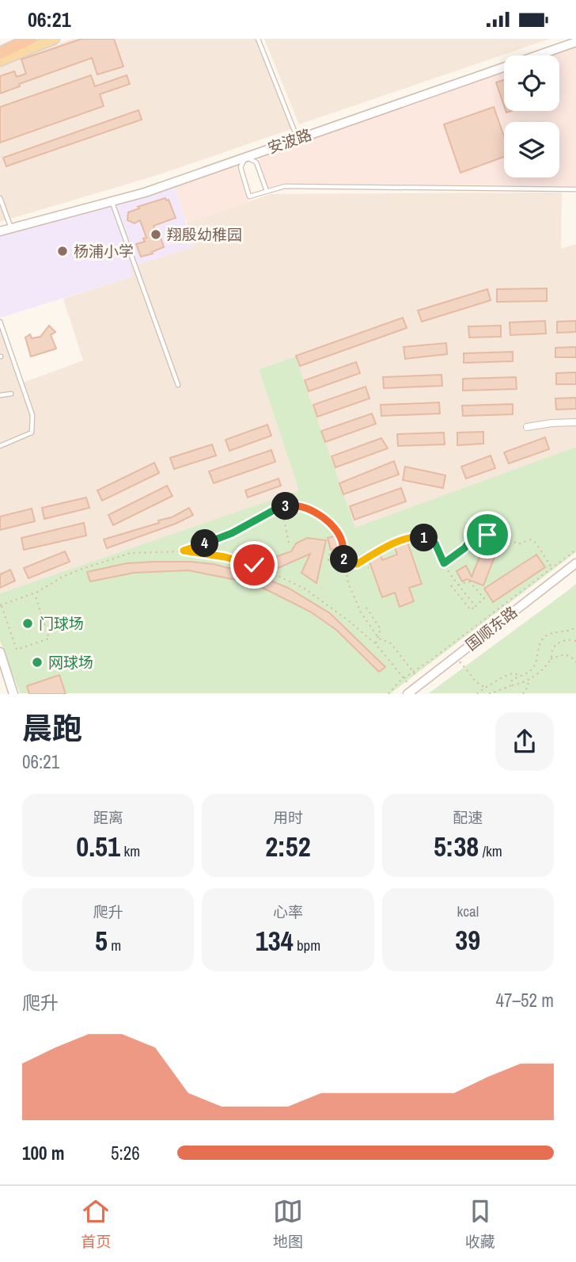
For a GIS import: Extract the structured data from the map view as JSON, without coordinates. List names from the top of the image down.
{
  "streets": {
    "street": ["安波路", "国顺东路"]
  },
  "places": [
    "翔殷幼稚园",
    "杨浦小学",
    "门球场",
    "网球场"
  ],
  "page": {
    "status": "06:21",
    "pins": [
      "3",
      "1",
      "4",
      "2"
    ],
    "heading": ["晨跑", "06:21"],
    "stats": [
      ["距离", "0.51 km"],
      ["用时", "2:52"],
      ["配速", "5:38 /km"],
      ["爬升", "5 m"],
      ["心率", "134 bpm"],
      ["kcal", "39"]
    ],
    "chart": ["爬升", "47–52 m"],
    "list": [
      {
        "name": "100 m",
        "note": "5:26"
      }
    ],
    "tabs": ["首页", "地图", "收藏"]
  }
}
